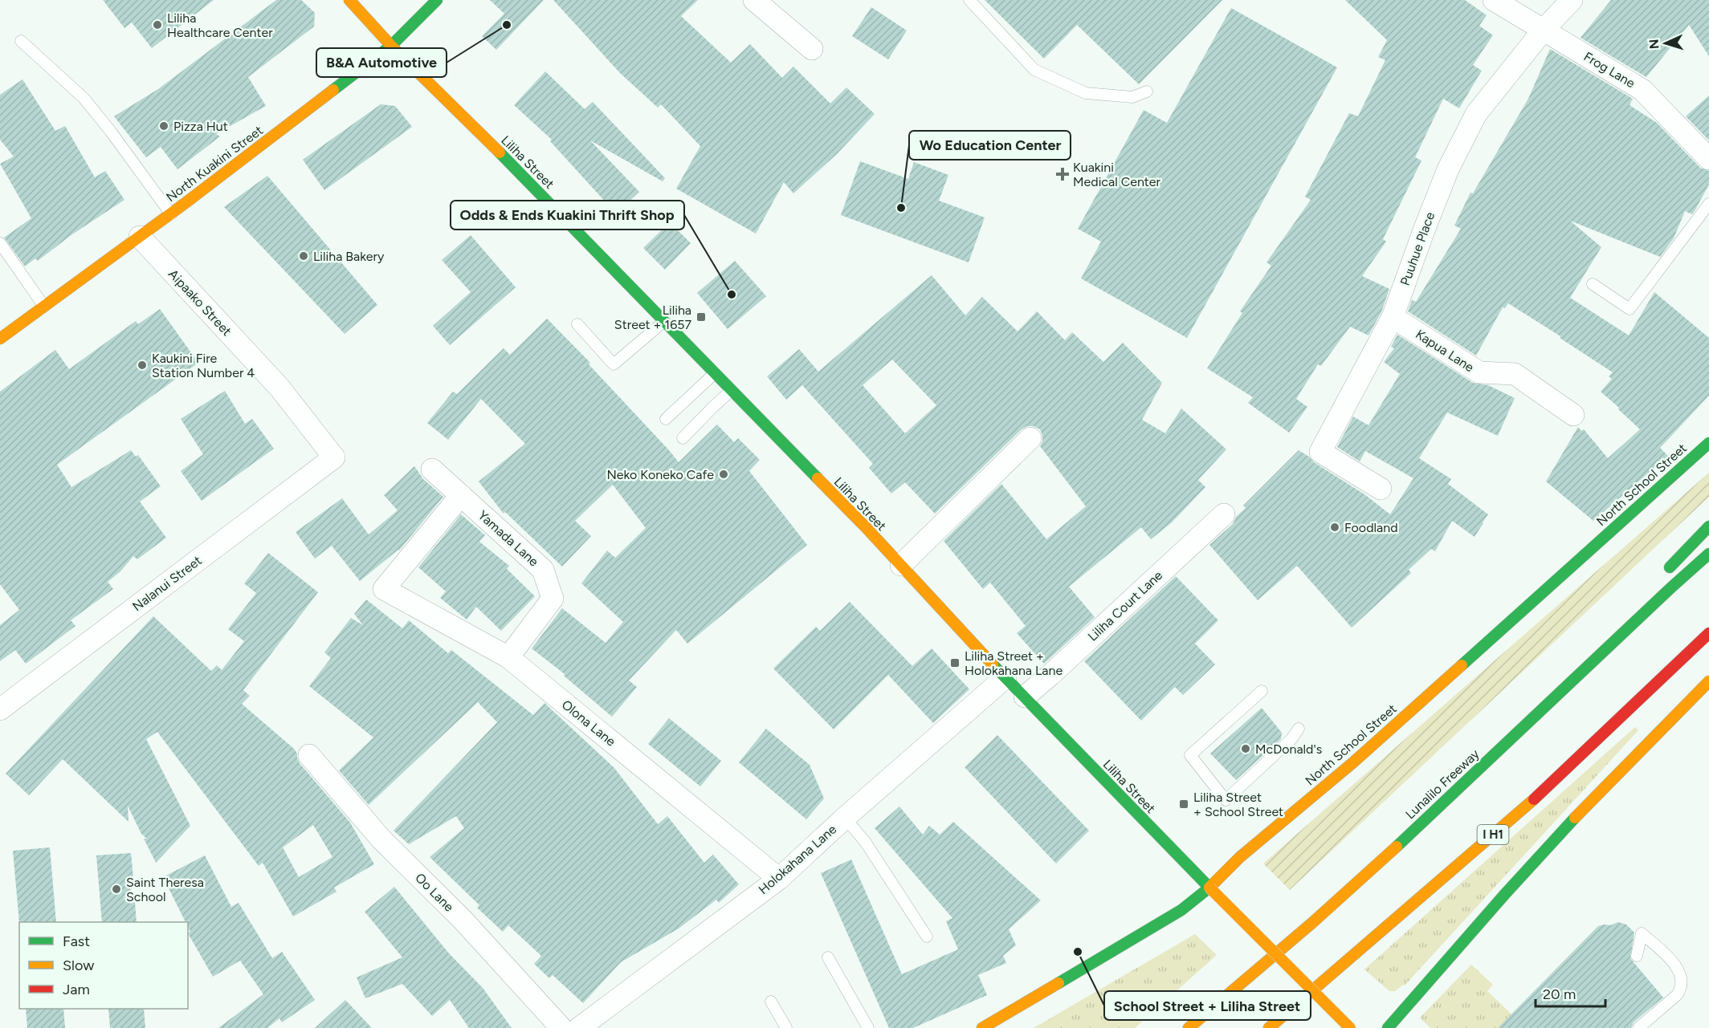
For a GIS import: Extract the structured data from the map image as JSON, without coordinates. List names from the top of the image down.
{
  "streets": {
    "main road": [
      "Liliha Street",
      "North Kuakini Street",
      "North School Street",
      "Lunalilo Freeway",
      "I H1"
    ],
    "street": [
      "Frog Lane",
      "Puuhue Place",
      "Aipaako Street",
      "Kapua Lane",
      "Yamada Lane",
      "Nalanui Street",
      "Liliha Court Lane",
      "Olona Lane",
      "Holokahana Lane",
      "Oo Lane"
    ]
  },
  "crossings": [
    ["Frog Lane", "Puuhue Place"],
    ["Liliha Street", "North Kuakini Street"],
    ["Liliha Street", "North School Street"],
    ["Liliha Street", "Liliha Court Lane"],
    ["Liliha Street", "Holokahana Lane"],
    ["North Kuakini Street", "Aipaako Street"],
    ["Puuhue Place", "Kapua Lane"],
    ["Aipaako Street", "Nalanui Street"],
    ["Yamada Lane", "Olona Lane"],
    ["Olona Lane", "Holokahana Lane"]
  ],
  "places": {
    "other": [
      "Liliha Healthcare Center",
      "B&A Automotive",
      "Pizza Hut",
      "Wo Education Center",
      "Liliha Bakery",
      "Odds & Ends Kuakini Thrift Shop",
      "Kaukini Fire Station Number 4",
      "Neko Koneko Cafe",
      "Foodland",
      "McDonald's",
      "Saint Theresa School",
      "School Street + Liliha Street"
    ],
    "health": ["Kuakini Medical Center"],
    "transit": ["Liliha Street + 1657", "Liliha Street + Holokahana Lane", "Liliha Street + School Street"]
  },
  "legend": ["Fast", "Slow", "Jam"],
  "scale_bar": "20 m",
  "north": "left"
}
